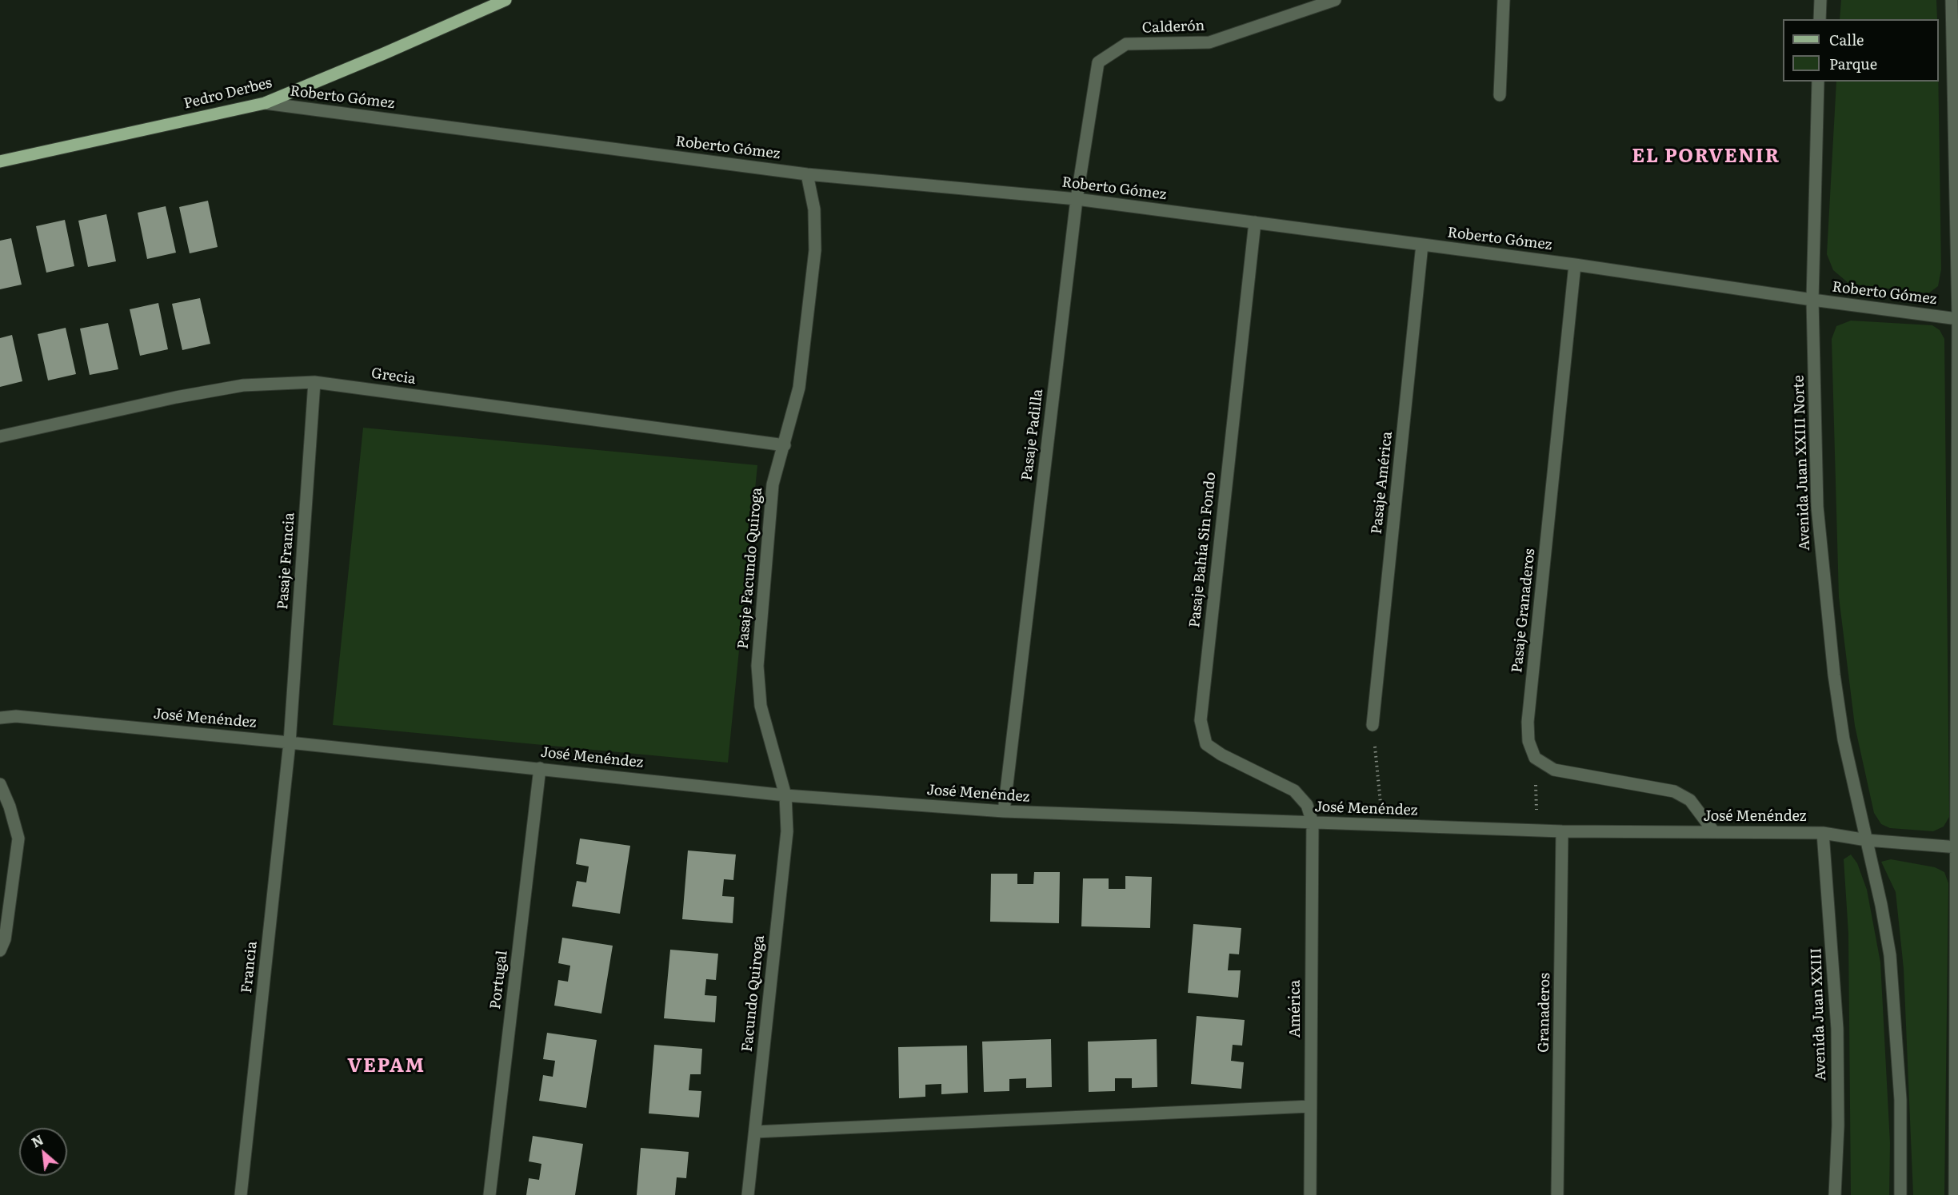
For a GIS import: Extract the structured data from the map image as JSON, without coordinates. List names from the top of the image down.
{
  "streets": {
    "main road": ["Pedro Derbes"],
    "street": [
      "Calderón",
      "Roberto Gómez",
      "Grecia",
      "Pasaje Padilla",
      "Avenida Juan XXIII Norte",
      "Pasaje América",
      "Pasaje Bahía Sin Fondo",
      "Pasaje Francia",
      "Pasaje Facundo Quiroga",
      "Pasaje Granaderos",
      "José Menéndez",
      "Francia",
      "Portugal",
      "Facundo Quiroga",
      "América",
      "Granaderos",
      "Avenida Juan XXIII"
    ]
  },
  "crossings": [
    ["Calderón", "Pasaje Padilla"],
    ["Pedro Derbes", "Roberto Gómez"],
    ["Roberto Gómez", "Pasaje Padilla"],
    ["Roberto Gómez", "Avenida Juan XXIII Norte"],
    ["Roberto Gómez", "Pasaje América"],
    ["Roberto Gómez", "Pasaje Bahía Sin Fondo"],
    ["Roberto Gómez", "Pasaje Facundo Quiroga"],
    ["Roberto Gómez", "Pasaje Granaderos"],
    ["Grecia", "Pasaje Francia"],
    ["Grecia", "Pasaje Facundo Quiroga"],
    ["Pasaje Padilla", "José Menéndez"],
    ["Avenida Juan XXIII Norte", "José Menéndez"],
    ["Pasaje Bahía Sin Fondo", "José Menéndez"],
    ["Pasaje Bahía Sin Fondo", "América"],
    ["Pasaje Francia", "José Menéndez"],
    ["Pasaje Francia", "Francia"],
    ["Pasaje Facundo Quiroga", "José Menéndez"],
    ["Pasaje Facundo Quiroga", "Facundo Quiroga"],
    ["José Menéndez", "Francia"],
    ["José Menéndez", "Portugal"],
    ["José Menéndez", "Facundo Quiroga"],
    ["José Menéndez", "América"],
    ["José Menéndez", "Granaderos"],
    ["José Menéndez", "Avenida Juan XXIII"]
  ],
  "districts": ["EL PORVENIR", "VEPAM"],
  "legend": ["Calle", "Parque"],
  "north": "top left"
}
